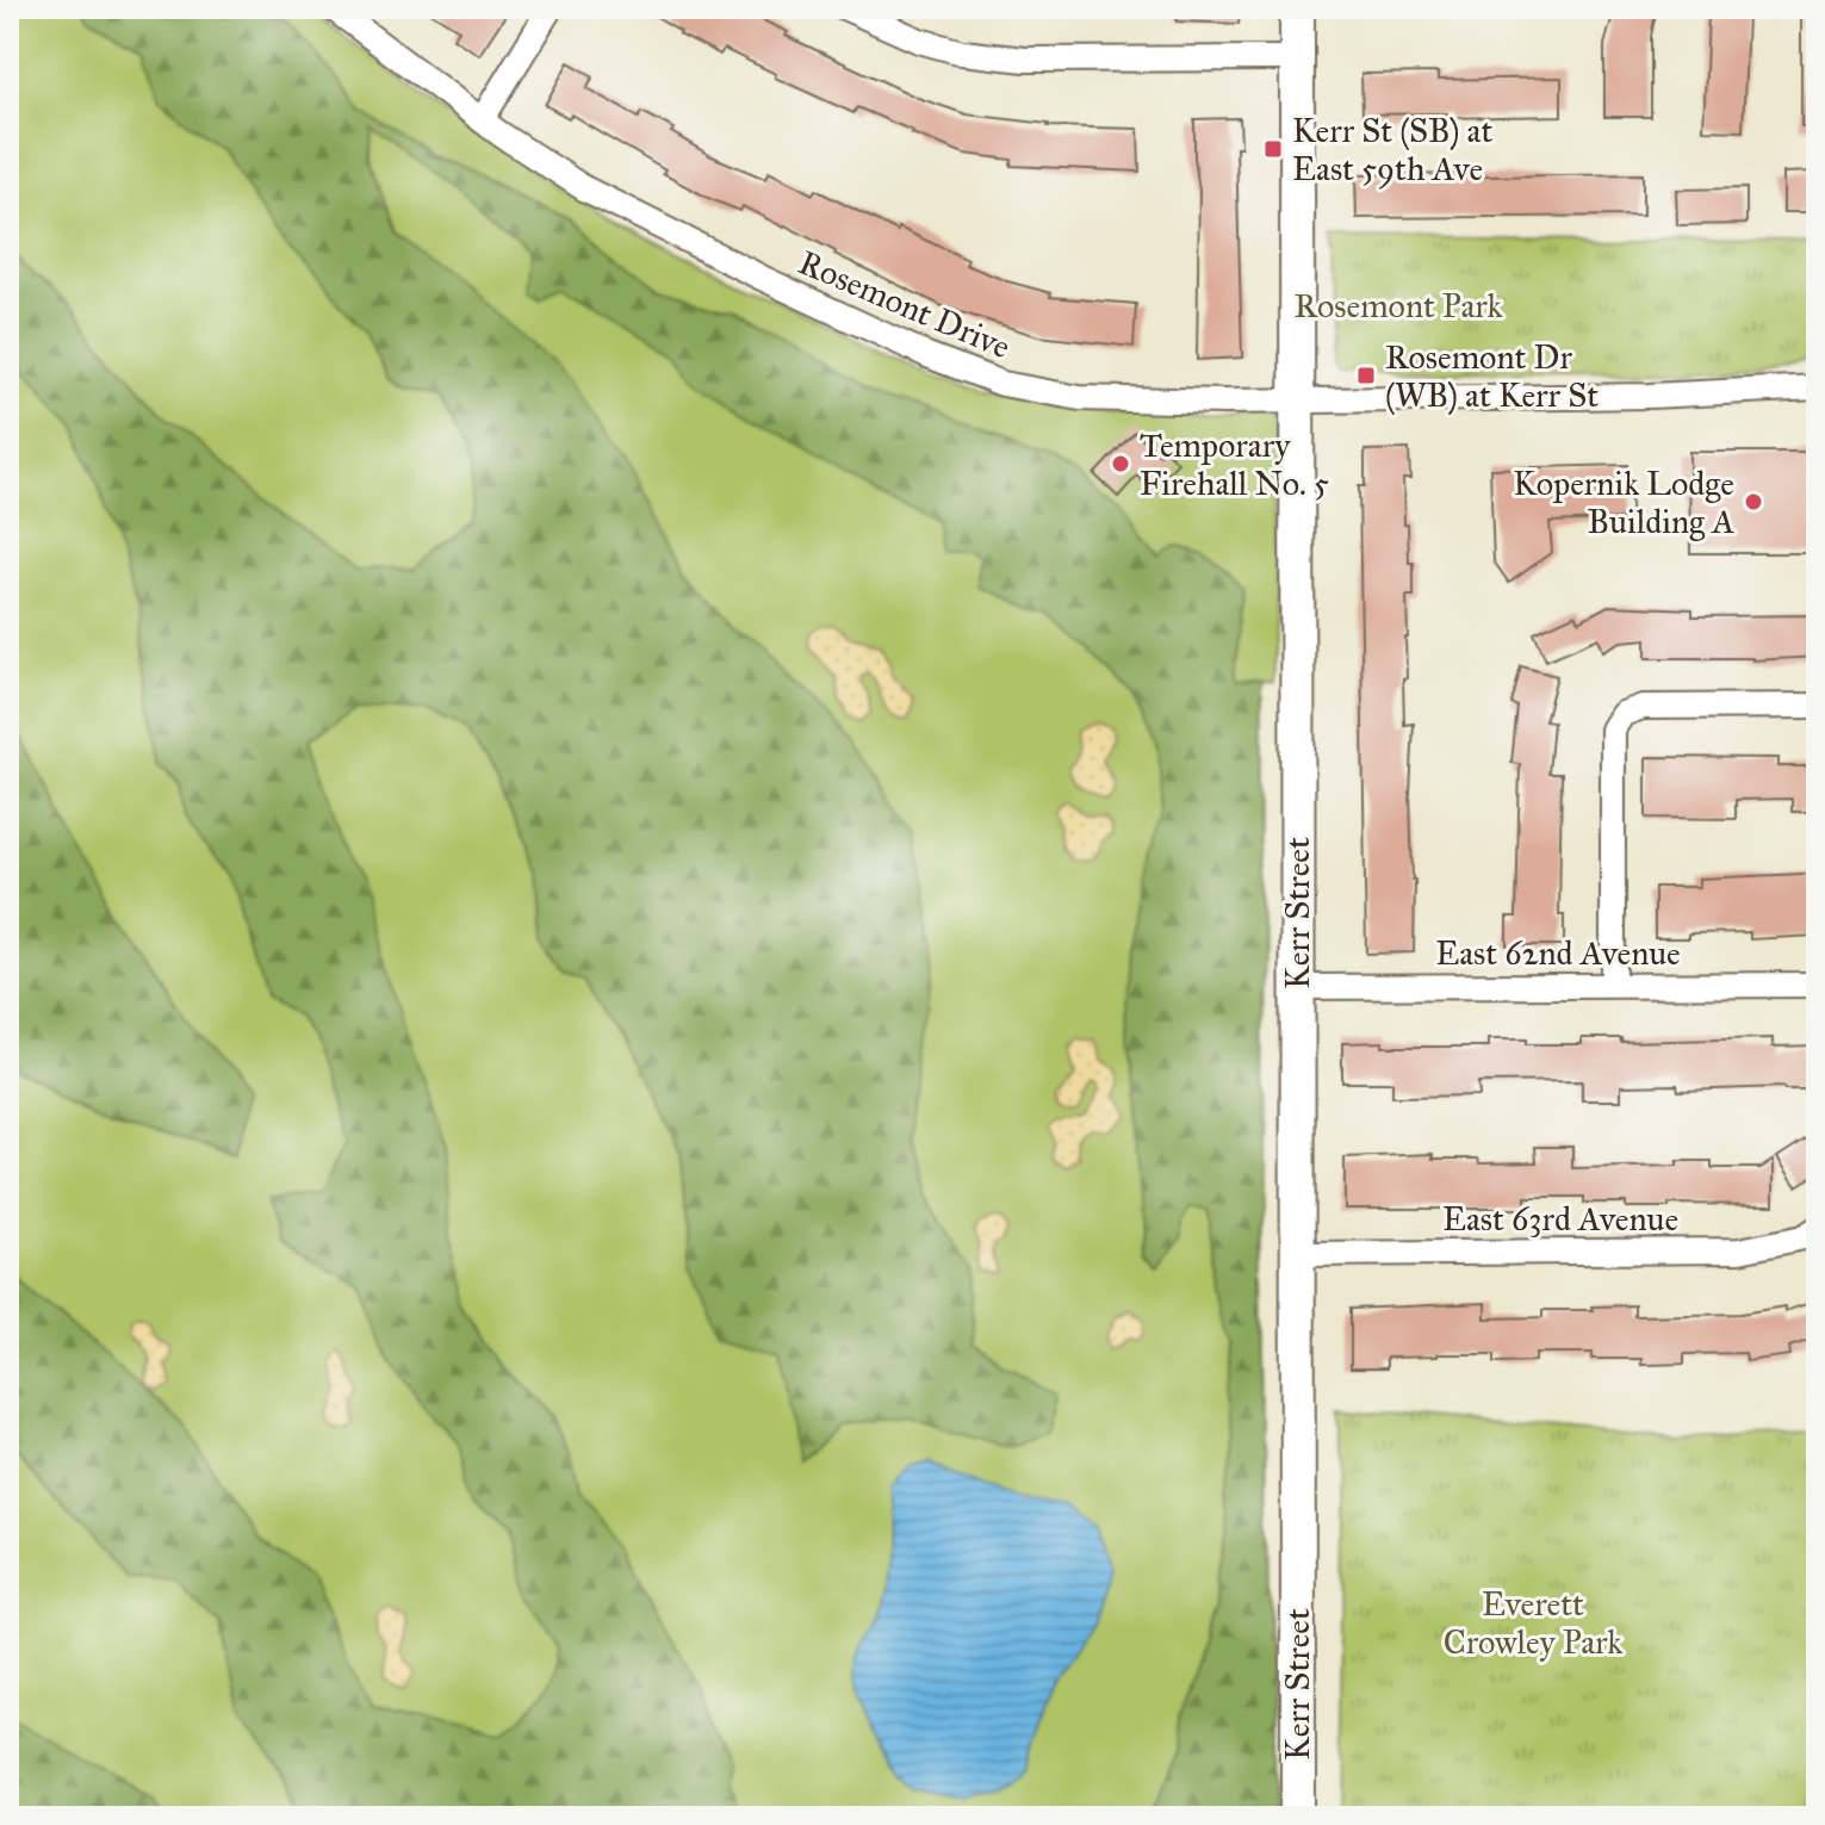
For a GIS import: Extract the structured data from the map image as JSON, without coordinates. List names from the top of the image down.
{
  "streets": {
    "street": [
      "Rosemont Drive",
      "Kerr Street",
      "East 62nd Avenue",
      "East 63rd Avenue"
    ]
  },
  "crossings": [
    ["Rosemont Drive", "Kerr Street"],
    ["Kerr Street", "East 62nd Avenue"],
    ["Kerr Street", "East 63rd Avenue"]
  ],
  "parks": ["Rosemont Park", "Everett Crowley Park"],
  "places": {
    "transit": ["Kerr St (SB) at East 59th Ave", "Rosemont Dr (WB) at Kerr St"],
    "other": ["Temporary Firehall No. 5", "Kopernik Lodge Building A"]
  }
}
